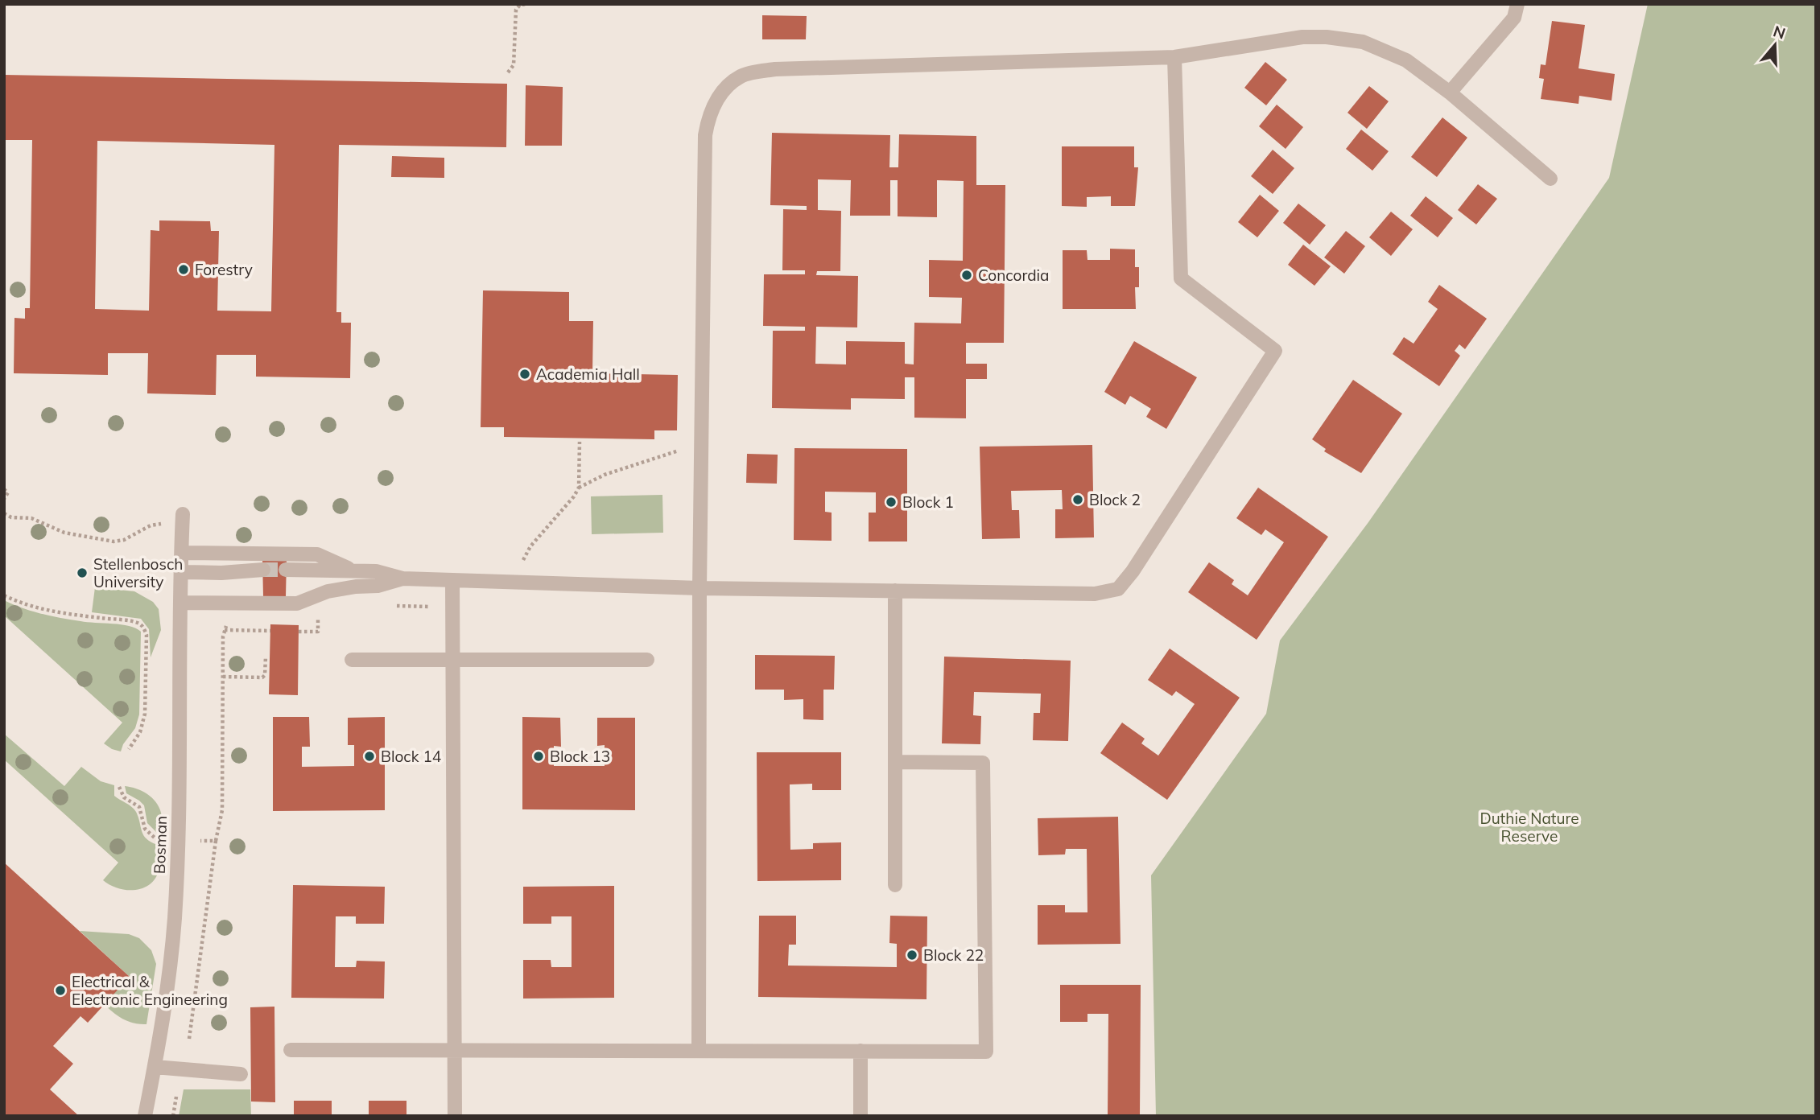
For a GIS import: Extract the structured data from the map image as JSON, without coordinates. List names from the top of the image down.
{
  "streets": {
    "street": ["Bosman"]
  },
  "parks": ["Duthie Nature Reserve"],
  "places": [
    "Forestry",
    "Concordia",
    "Academia Hall",
    "Block 2",
    "Block 1",
    "Stellenbosch University",
    "Block 14",
    "Block 13",
    "Block 22",
    "Electrical & Electronic Engineering"
  ],
  "north": "top"
}
